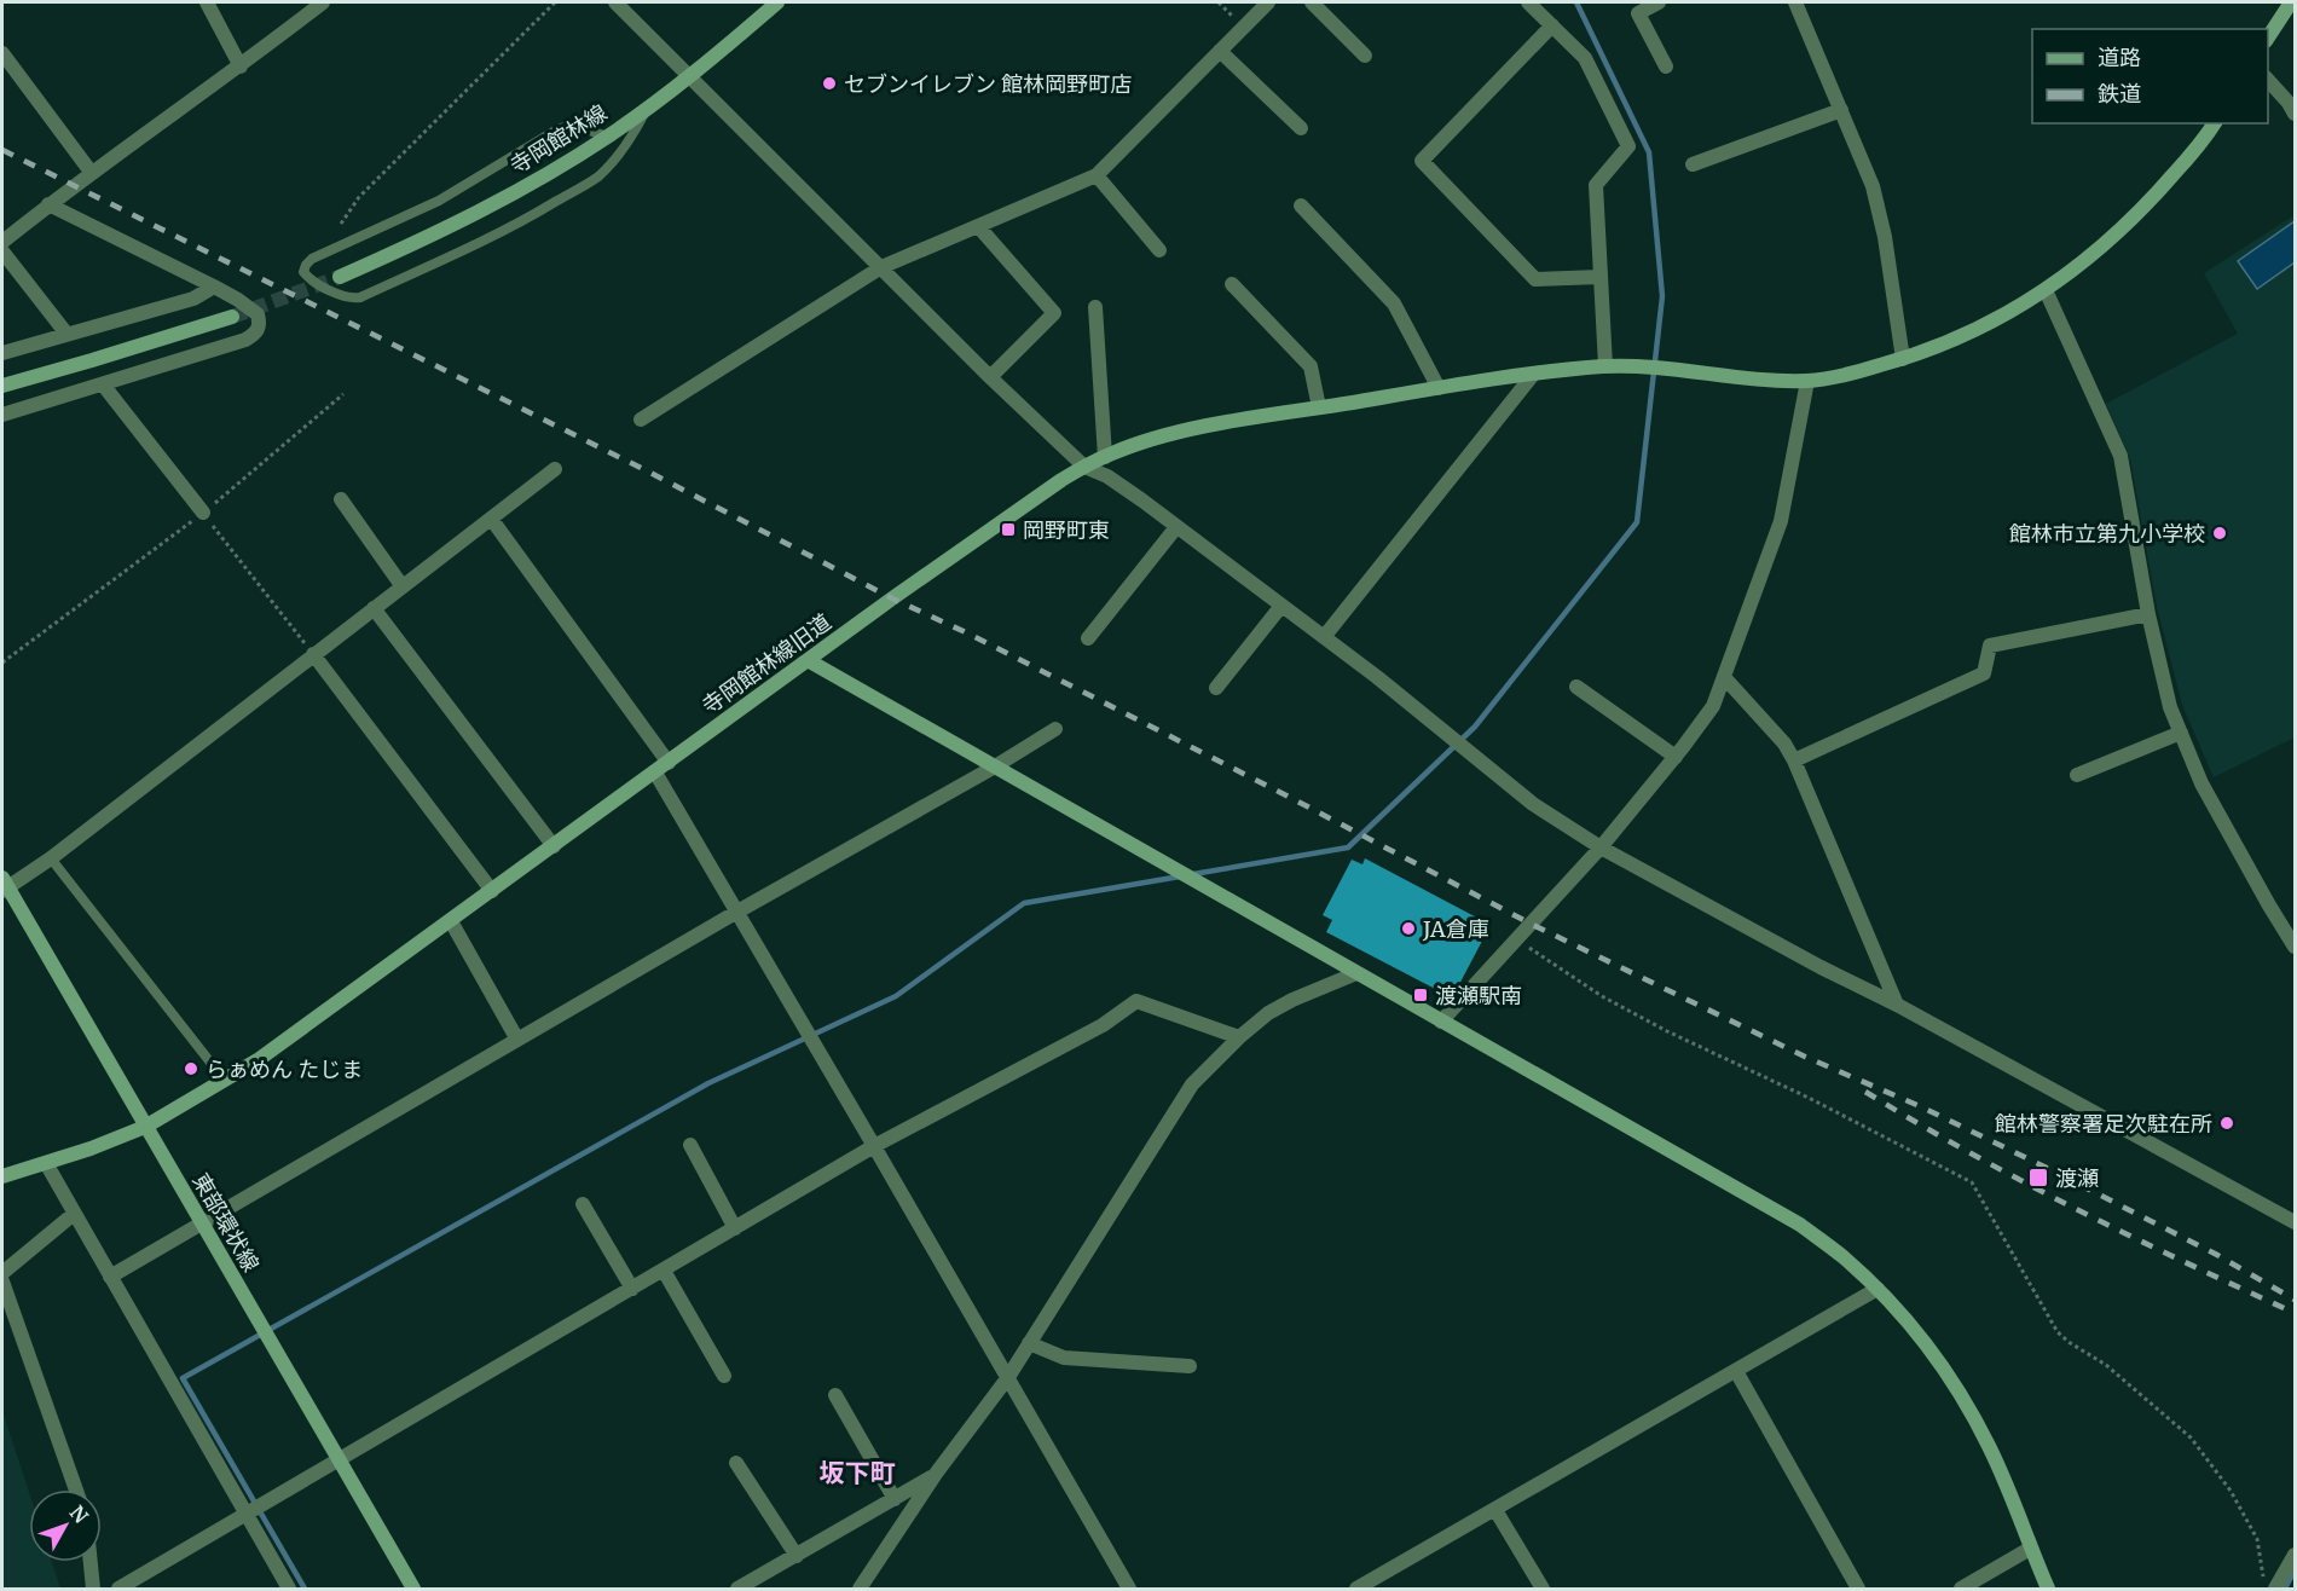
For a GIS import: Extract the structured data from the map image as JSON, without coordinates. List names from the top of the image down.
{
  "streets": {
    "street": ["寺岡館林線", "寺岡館林線旧道", "東部環状線"]
  },
  "crossings": [
    ["寺岡館林線旧道", "東部環状線"]
  ],
  "districts": ["坂下町"],
  "places": {
    "other": [
      "セブンイレブン 館林岡野町店",
      "館林市立第九小学校",
      "JA倉庫",
      "らぁめん たじま",
      "館林警察署足次駐在所"
    ],
    "transit": ["岡野町東", "渡瀬駅南", "渡瀬"]
  },
  "legend": ["道路", "鉄道"],
  "north": "top right"
}
